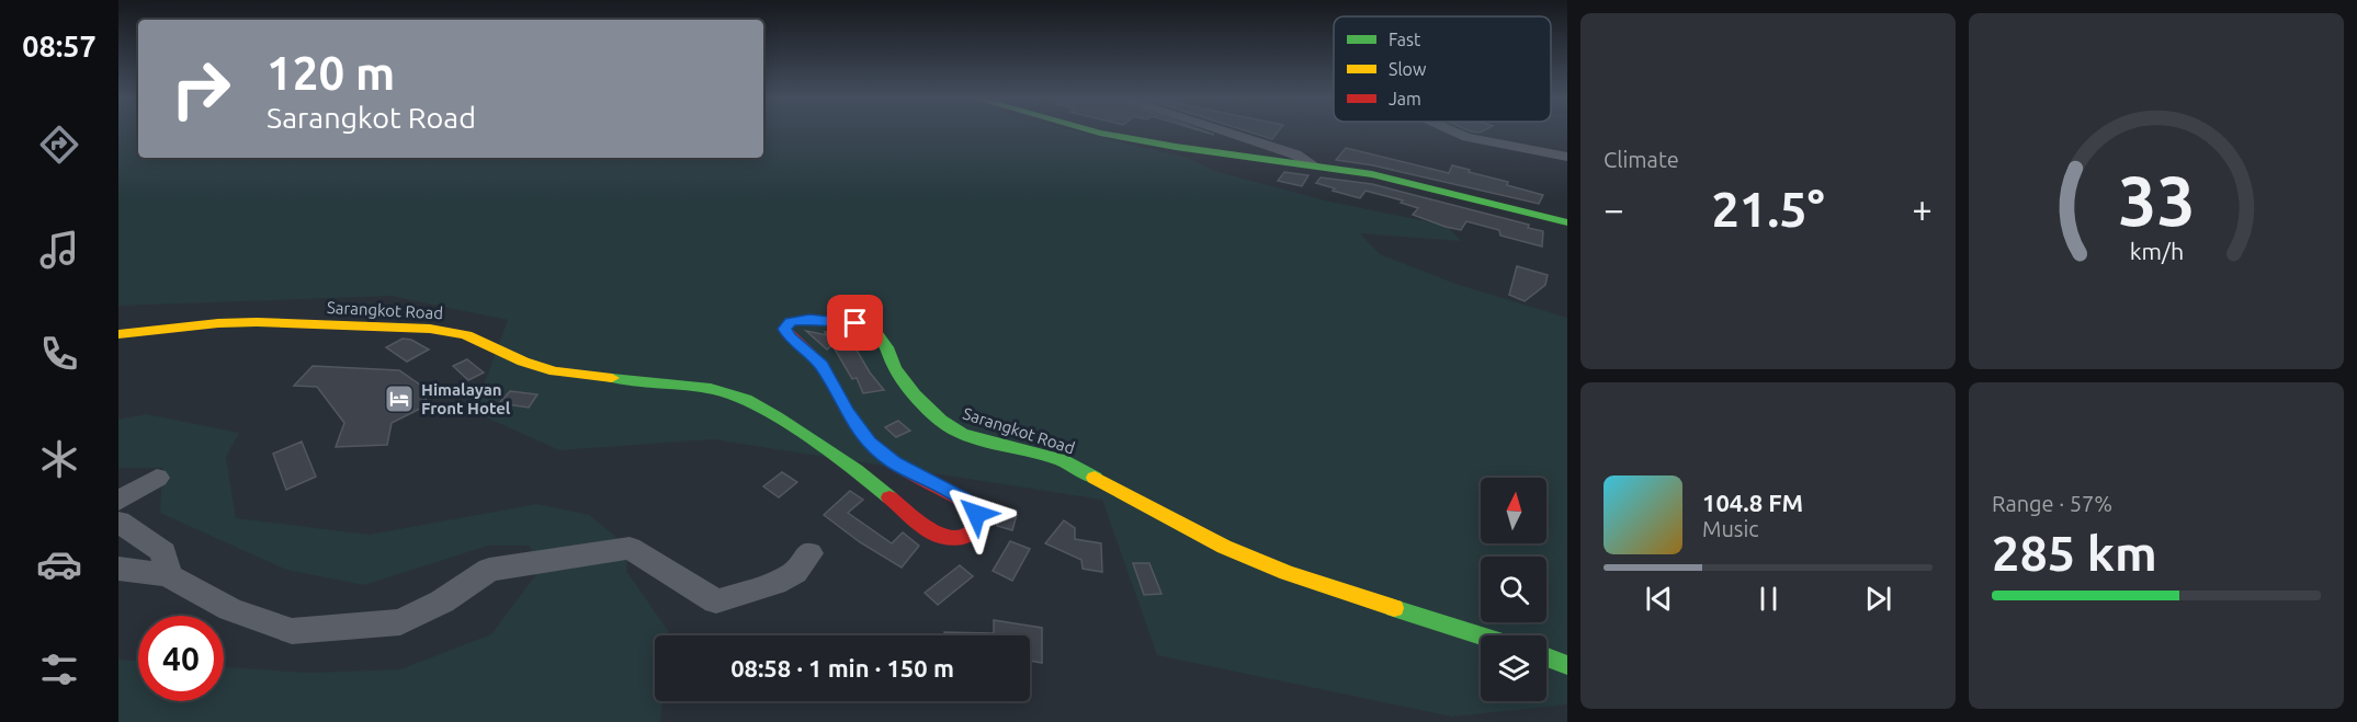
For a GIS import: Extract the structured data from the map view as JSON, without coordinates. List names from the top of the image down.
{
  "streets": {
    "main road": ["Sarangkot Road"]
  },
  "places": {
    "hotel": ["Himalayan Front Hotel"]
  },
  "legend": ["Fast", "Slow", "Jam"],
  "north": "top",
  "page": {
    "tabs": "08:57",
    "tile": [
      "Climate",
      ["Range · 57%", "285 km"]
    ],
    "turn": ["120 m", "Sarangkot Road"],
    "heat": ["−", "21.5°", "+"],
    "song": ["104.8 FM", "Music"],
    "limit": "40",
    "trip": "08:58 · 1 min · 150 m",
    "gauge": ["33", "km/h"]
  }
}
